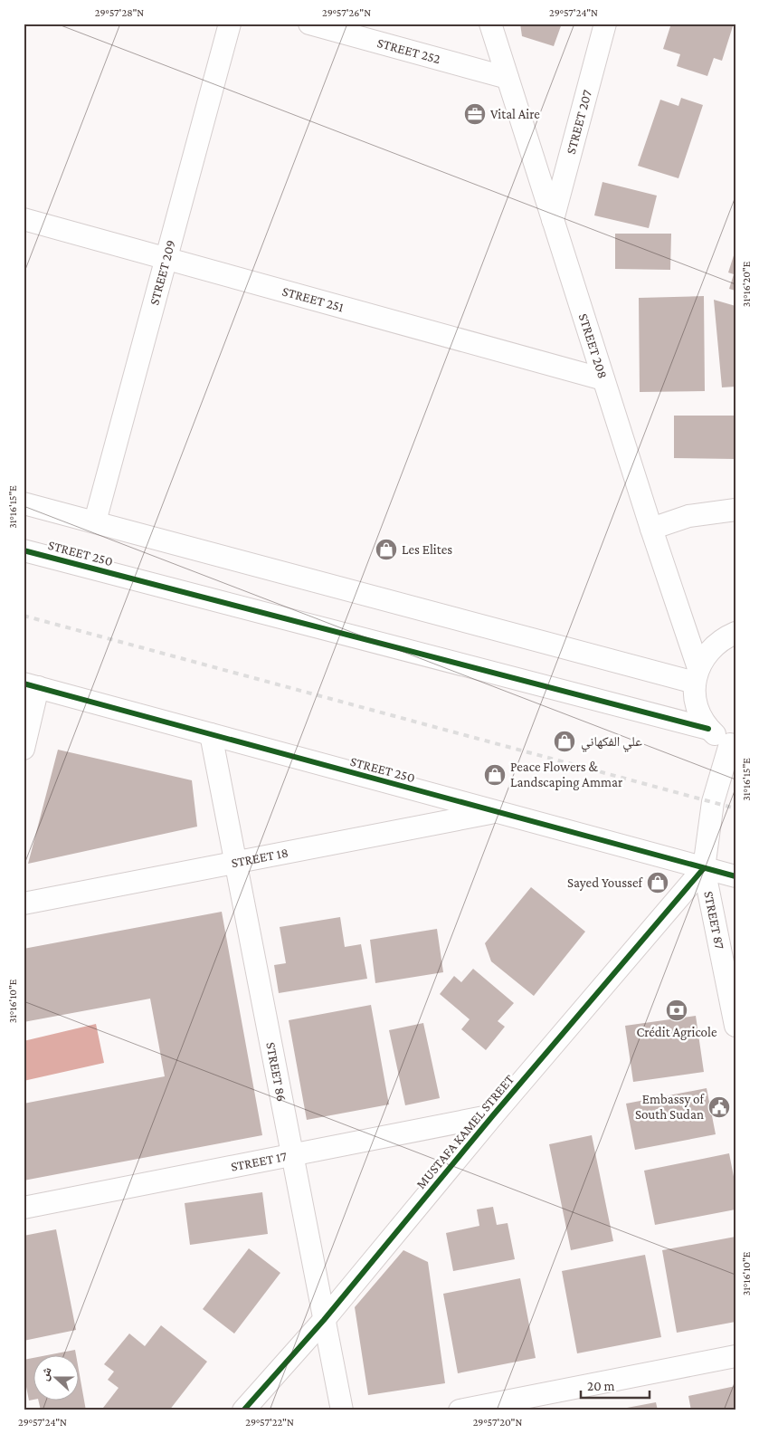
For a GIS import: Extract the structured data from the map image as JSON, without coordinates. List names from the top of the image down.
{
  "streets": {
    "street": [
      "STREET 252",
      "STREET 207",
      "STREET 209",
      "STREET 251",
      "STREET 208",
      "STREET 250",
      "STREET 18",
      "STREET 87",
      "STREET 86",
      "MUSTAFA KAMEL STREET",
      "STREET 17"
    ]
  },
  "crossings": [
    ["STREET 252", "STREET 208"],
    ["STREET 207", "STREET 208"],
    ["STREET 209", "STREET 251"],
    ["STREET 251", "STREET 208"],
    ["STREET 208", "STREET 250"],
    ["STREET 250", "STREET 18"],
    ["STREET 250", "STREET 87"],
    ["STREET 250", "STREET 86"],
    ["STREET 250", "MUSTAFA KAMEL STREET"],
    ["STREET 18", "STREET 86"],
    ["STREET 87", "MUSTAFA KAMEL STREET"],
    ["STREET 86", "MUSTAFA KAMEL STREET"],
    ["STREET 86", "STREET 17"],
    ["MUSTAFA KAMEL STREET", "STREET 17"]
  ],
  "places": {
    "office": ["Vital Aire"],
    "shop": [
      "Les Elites",
      "علي الفكهاني",
      "Peace Flowers & Landscaping Ammar",
      "Sayed Youssef"
    ],
    "bank": ["Crédit Agricole"],
    "public building": ["Embassy of South Sudan"]
  },
  "scale_bar": "20 m",
  "north": "left",
  "coordinates": [
    "29°57'28\"N",
    "29°57'26\"N",
    "29°57'24\"N",
    "31°16'20\"E",
    "31°16'15\"E",
    "31°16'10\"E",
    "29°57'22\"N",
    "29°57'20\"N"
  ]
}
